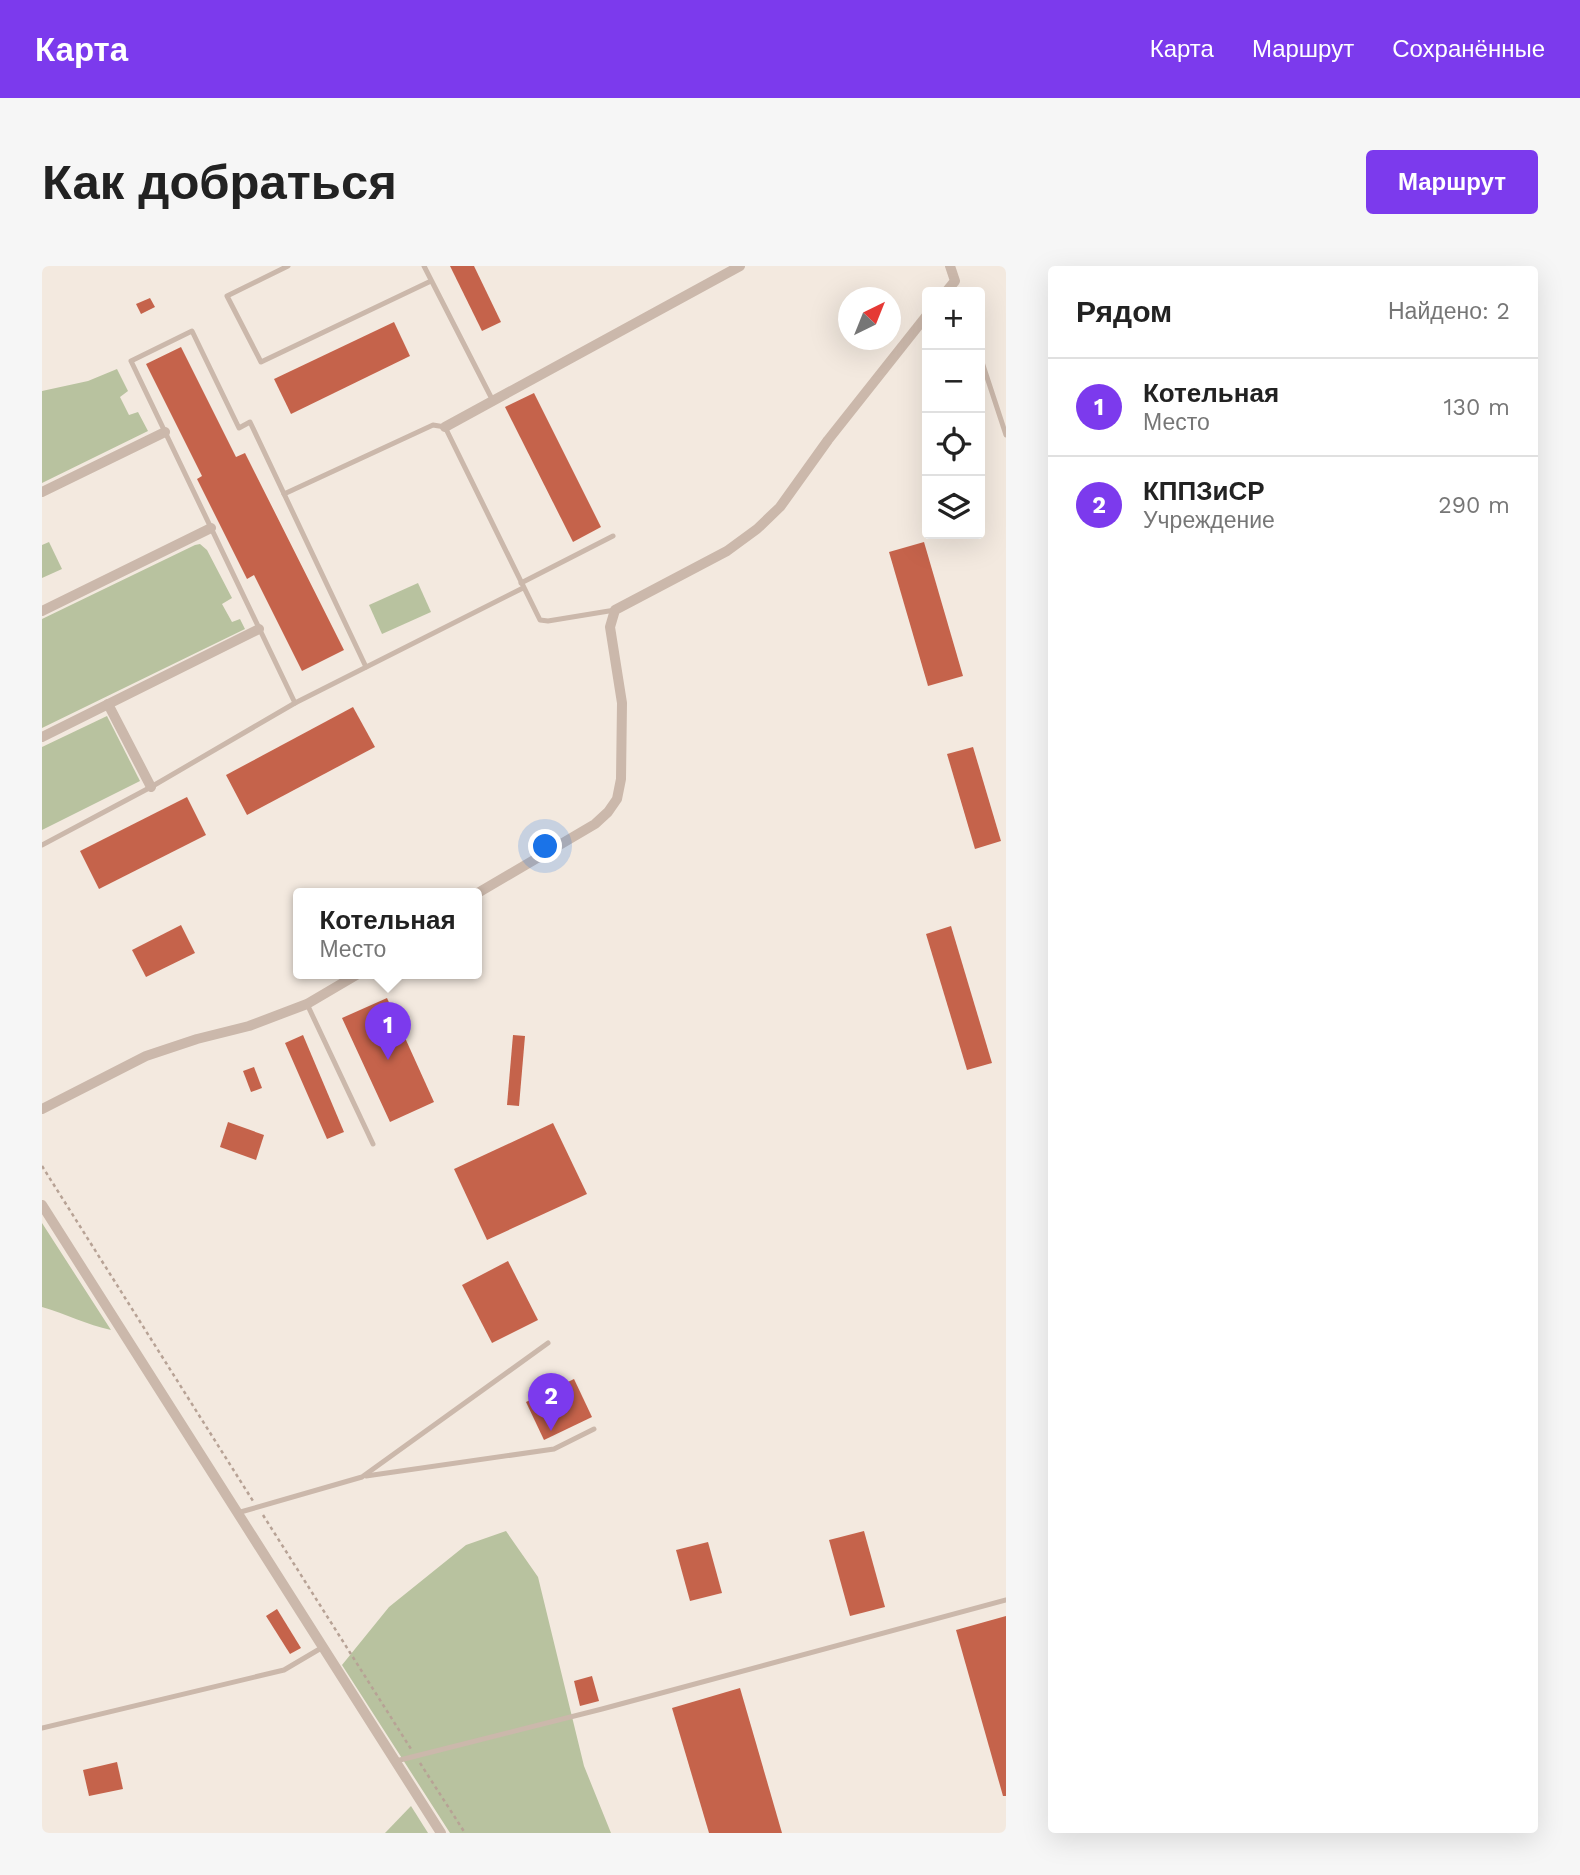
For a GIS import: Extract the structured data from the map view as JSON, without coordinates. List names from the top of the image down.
{
  "north": "top right",
  "page": {
    "header": "Карта",
    "nav": ["Карта", "Маршрут", "Сохранённые"],
    "buttons": "Маршрут",
    "title": "Как добраться",
    "heading": ["Рядом", "Найдено: 2"],
    "map_buttons": ["+", "−"],
    "list": [
      {
        "mark": "1",
        "name": "Котельная",
        "note": "Место",
        "value": "130 m"
      },
      {
        "mark": "2",
        "name": "КППЗиСР",
        "note": "Учреждение",
        "value": "290 m"
      }
    ],
    "popup": ["Котельная", "Место"],
    "pins": ["1", "2"]
  }
}
